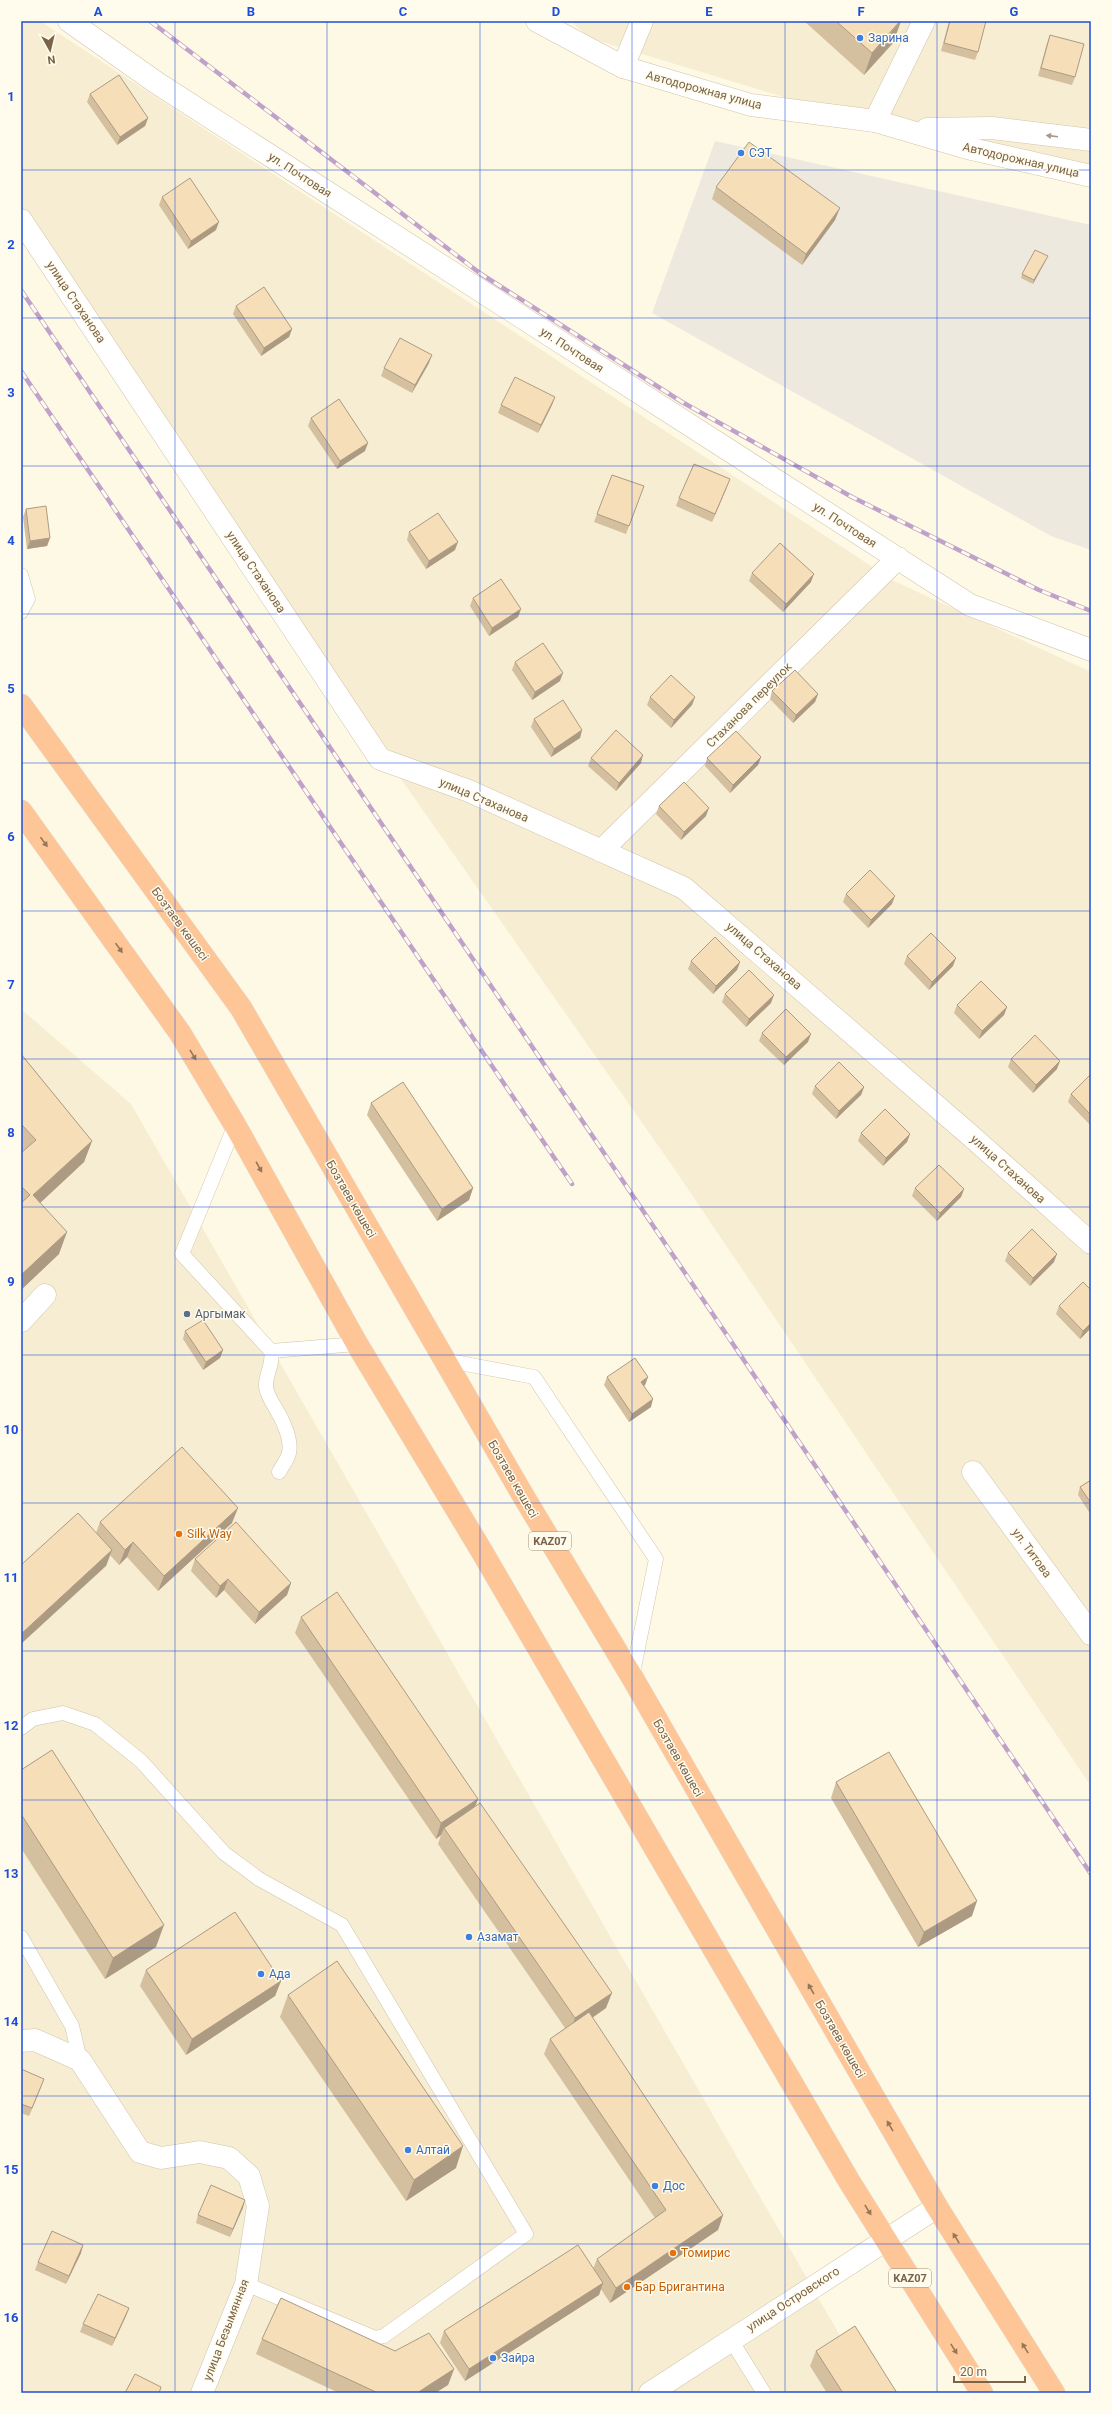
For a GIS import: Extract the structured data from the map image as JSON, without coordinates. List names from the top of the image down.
{
  "streets": {
    "highway": ["Бозтаев көшесі", "KAZ07"],
    "street": [
      "Автодорожная улица",
      "ул. Почтовая",
      "улица Стаханова",
      "Стаханова переулок",
      "ул. Титова",
      "улица Островского",
      "улица Безымянная"
    ]
  },
  "crossings": [
    ["ул. Почтовая", "Стаханова переулок"],
    ["улица Стаханова", "Стаханова переулок"],
    ["Бозтаев көшесі", "улица Островского"],
    ["KAZ07", "улица Островского"]
  ],
  "places": [
    "Зарина",
    "СЭТ",
    "Аргымак",
    "Silk Way",
    "Азамат",
    "Ада",
    "Алтай",
    "Дос",
    "Томирис",
    "Бар Бригантина",
    "Зайра"
  ],
  "scale_bar": "20 m",
  "north": "bottom",
  "grid": {
    "columns": [
      "A",
      "B",
      "C",
      "D",
      "E",
      "F",
      "G"
    ],
    "rows": [
      "1",
      "2",
      "3",
      "4",
      "5",
      "6",
      "7",
      "8",
      "9",
      "10",
      "11",
      "12",
      "13",
      "14",
      "15",
      "16"
    ]
  }
}
